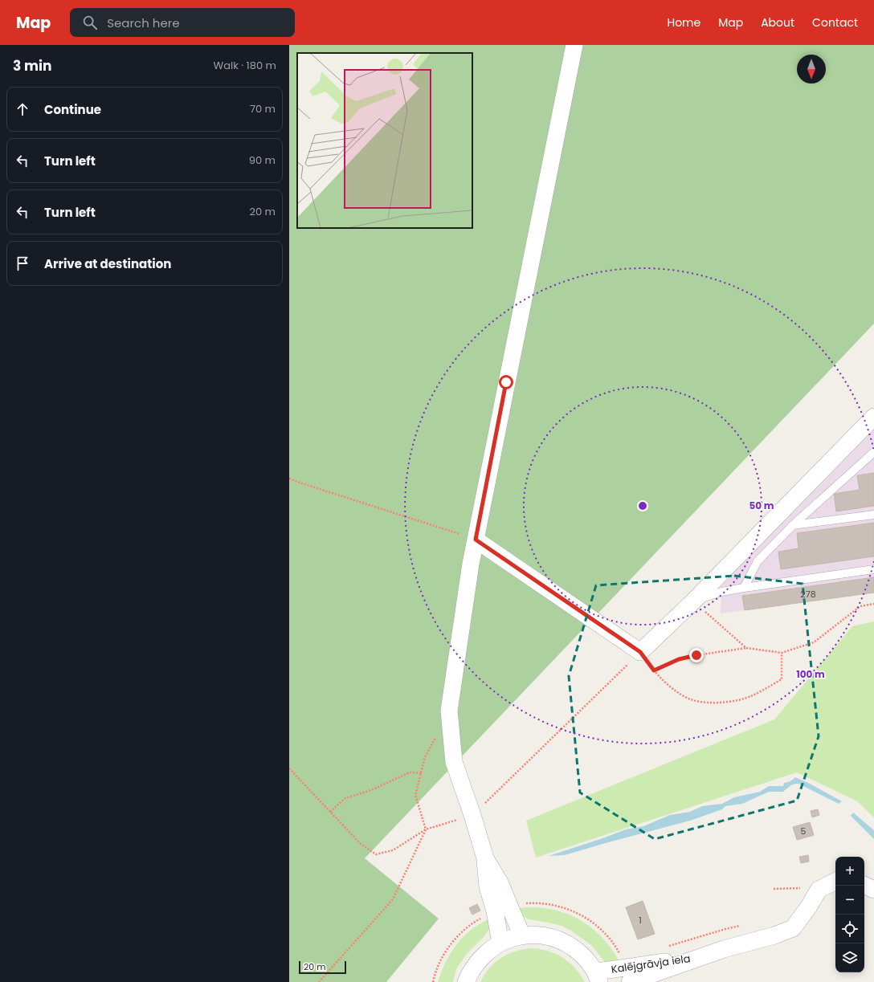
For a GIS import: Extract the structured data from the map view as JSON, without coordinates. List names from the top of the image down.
{
  "streets": {
    "street": ["Kalējgrāvja iela"]
  },
  "house_numbers": ["278", "5", "1"],
  "scale_bar": "20 m",
  "north": "bottom",
  "page": {
    "header": "Map",
    "search": "Search here",
    "nav": [
      "Home",
      "Map",
      "About",
      "Contact"
    ],
    "heading": ["3 min", "Walk · 180 m"],
    "list": [
      ["Continue", "70 m"],
      ["Turn left", "90 m"],
      ["Turn left", "20 m"],
      "Arrive at destination"
    ],
    "map_buttons": ["+", "−"],
    "scale": "20 m"
  },
  "rings": ["50 m", "100 m"]
}
